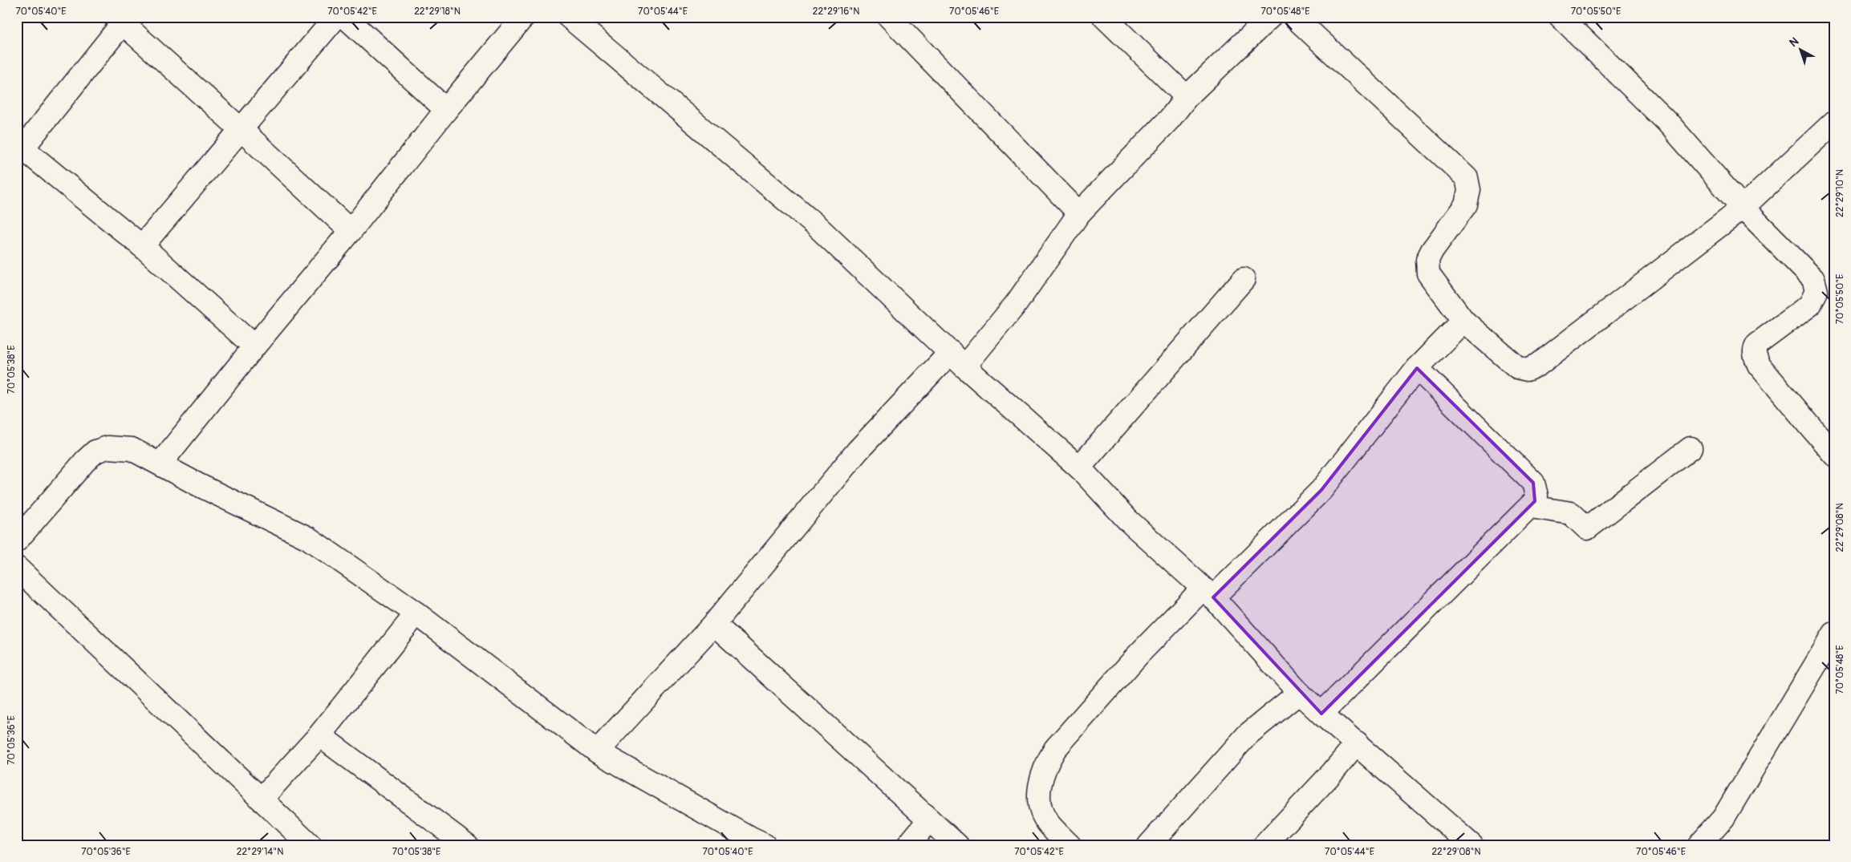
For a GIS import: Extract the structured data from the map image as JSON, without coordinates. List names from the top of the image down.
{
  "north": "top left",
  "coordinates": [
    "70°05'40\"E",
    "70°05'42\"E",
    "22°29'18\"N",
    "70°05'44\"E",
    "22°29'16\"N",
    "70°05'46\"E",
    "70°05'48\"E",
    "70°05'50\"E",
    "22°29'10\"N",
    "70°05'38\"E",
    "22°29'08\"N",
    "70°05'36\"E",
    "22°29'14\"N"
  ]
}
